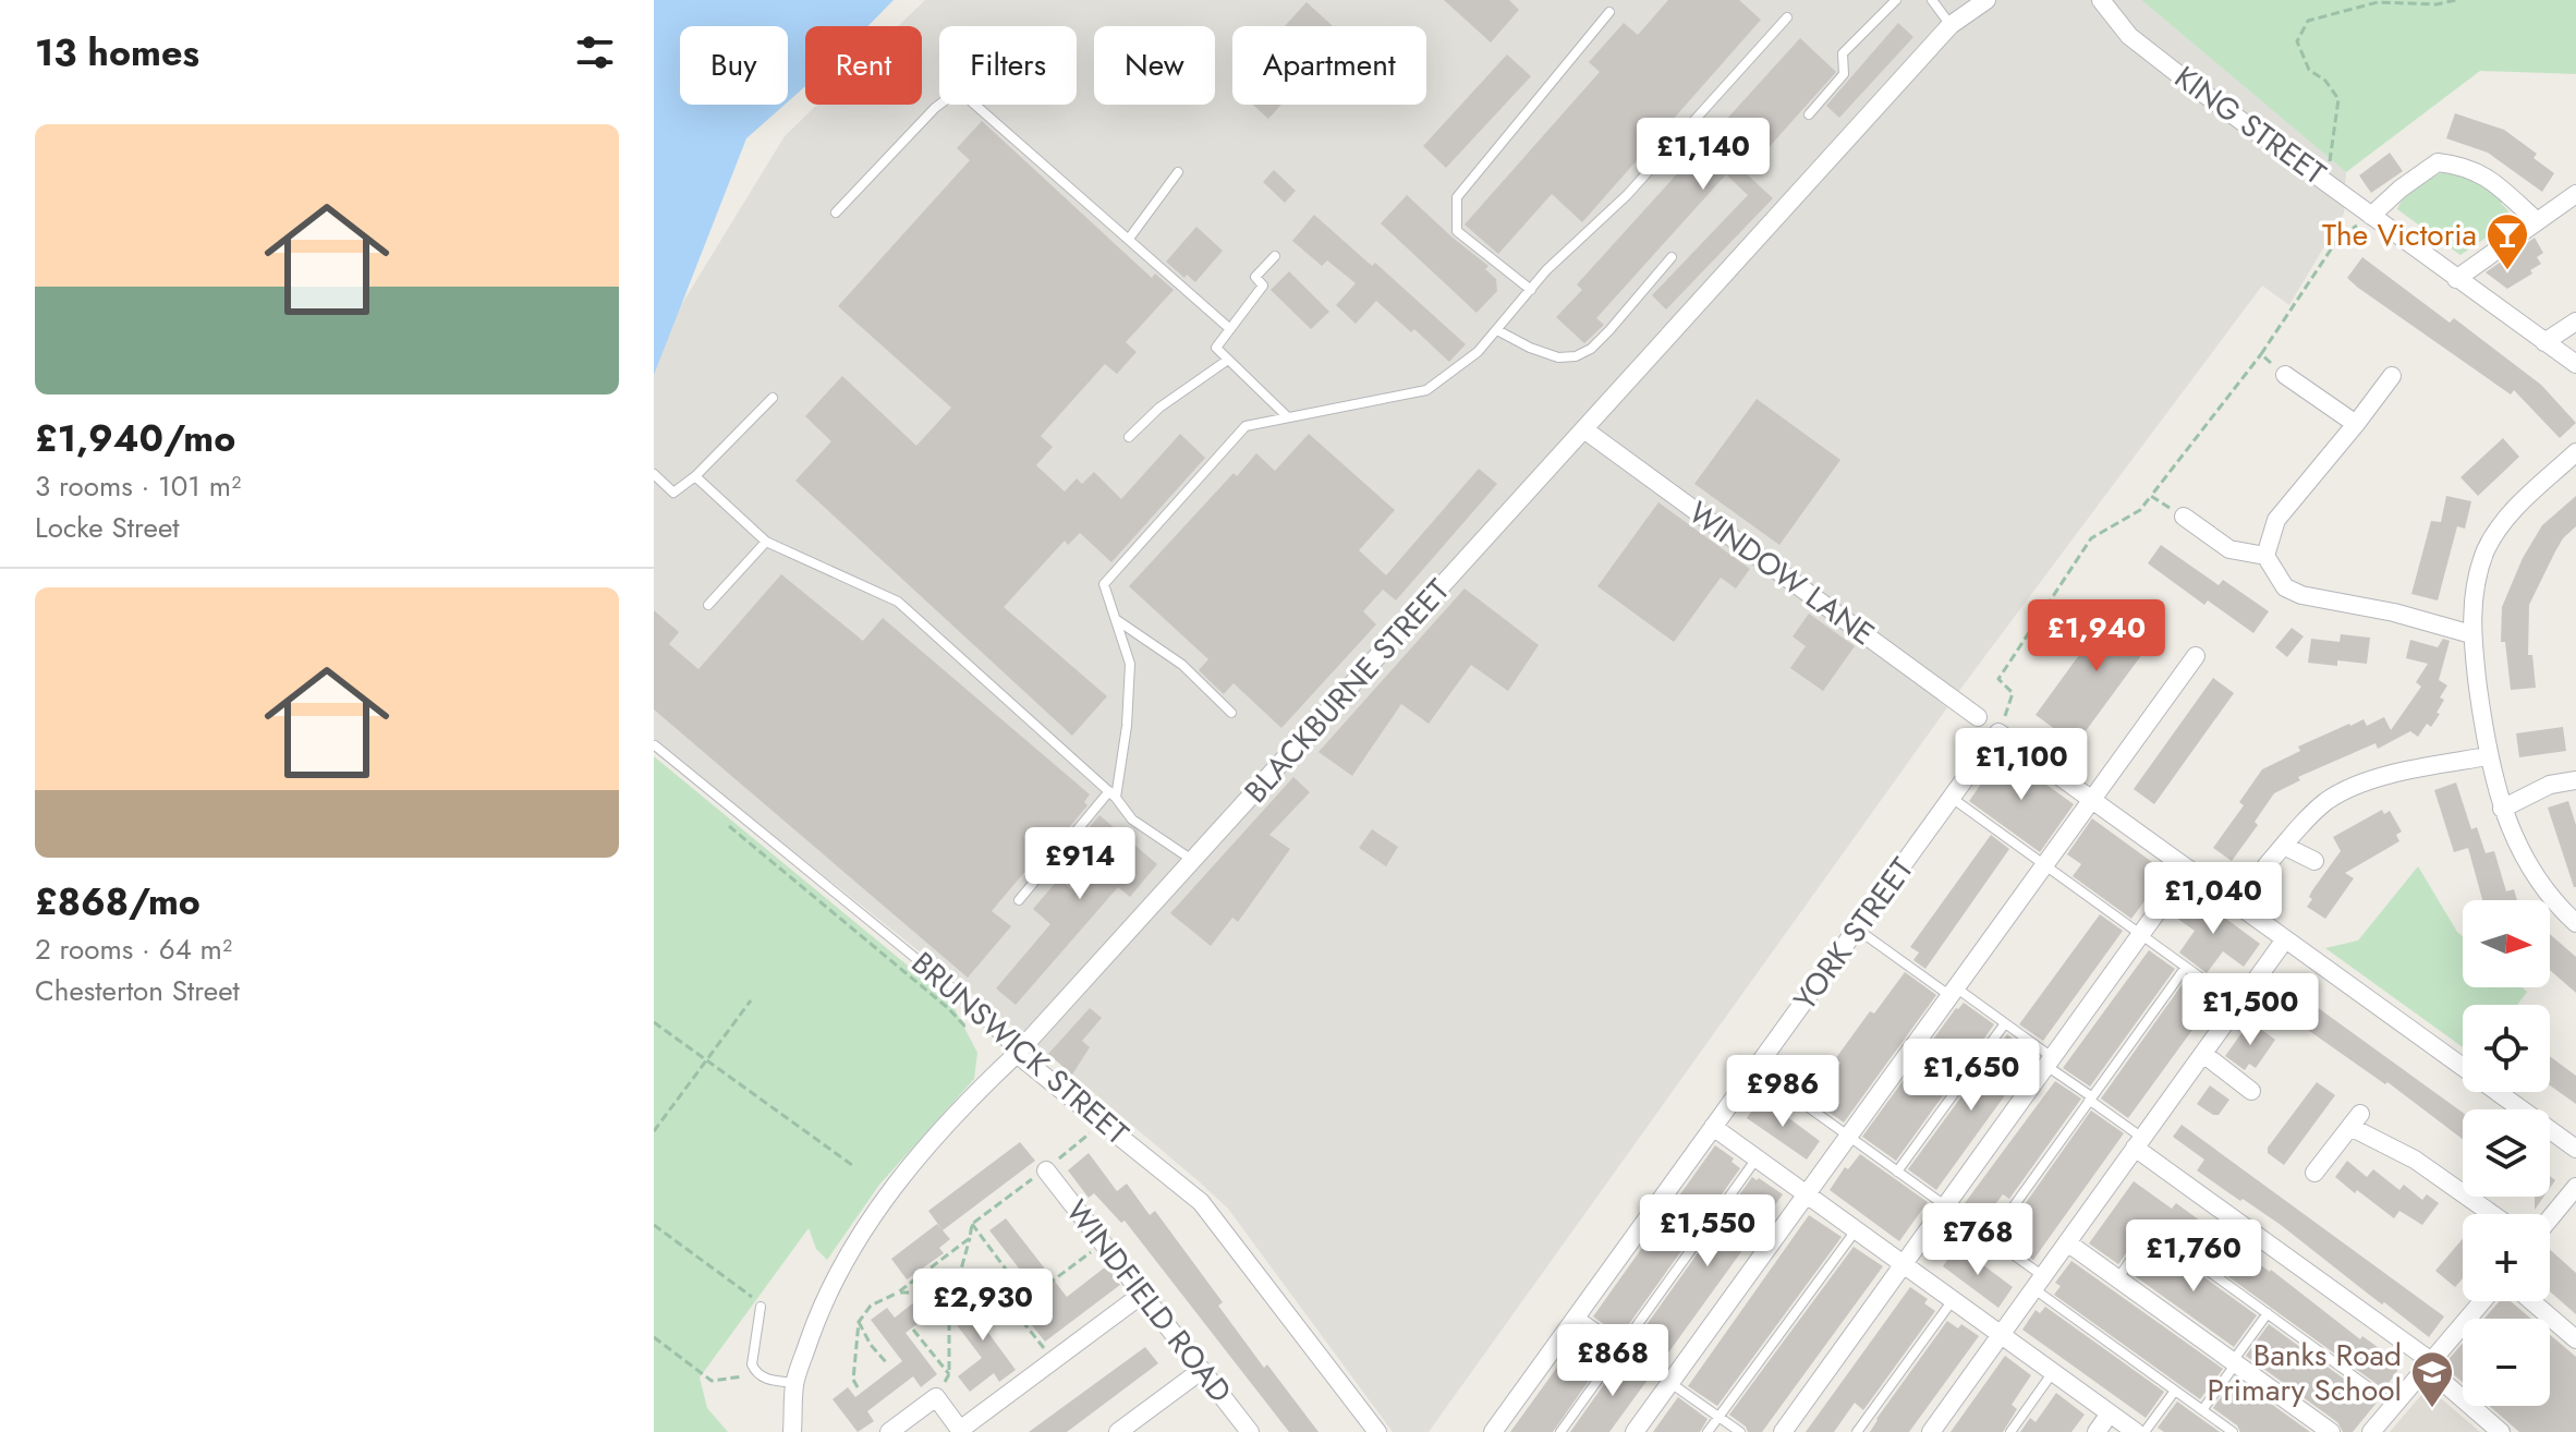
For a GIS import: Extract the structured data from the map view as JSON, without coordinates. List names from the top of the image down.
{
  "streets": {
    "street": [
      "KING STREET",
      "WINDOW LANE",
      "BLACKBURNE STREET",
      "YORK STREET",
      "BRUNSWICK STREET",
      "WINDFIELD ROAD"
    ]
  },
  "crossings": [
    ["WINDOW LANE", "BLACKBURNE STREET"],
    ["BLACKBURNE STREET", "BRUNSWICK STREET"]
  ],
  "places": {
    "bar": ["The Victoria"],
    "school or university": ["Banks Road Primary School"]
  },
  "north": "right",
  "page": {
    "heading": "13 homes",
    "chip": [
      "Buy",
      "Rent",
      "Filters",
      "New",
      "Apartment"
    ],
    "list": [
      {
        "name": "£1,940/mo",
        "note": "3 rooms · 101 m² · Locke Street"
      },
      {
        "name": "£868/mo",
        "note": "2 rooms · 64 m² · Chesterton Street"
      }
    ],
    "price": [
      "£1,140",
      "£1,940",
      "£1,100",
      "£914",
      "£1,040",
      "£1,500",
      "£1,650",
      "£986",
      "£1,550",
      "£768",
      "£1,760",
      "£2,930",
      "£868"
    ],
    "map_buttons": ["+", "−"]
  }
}
